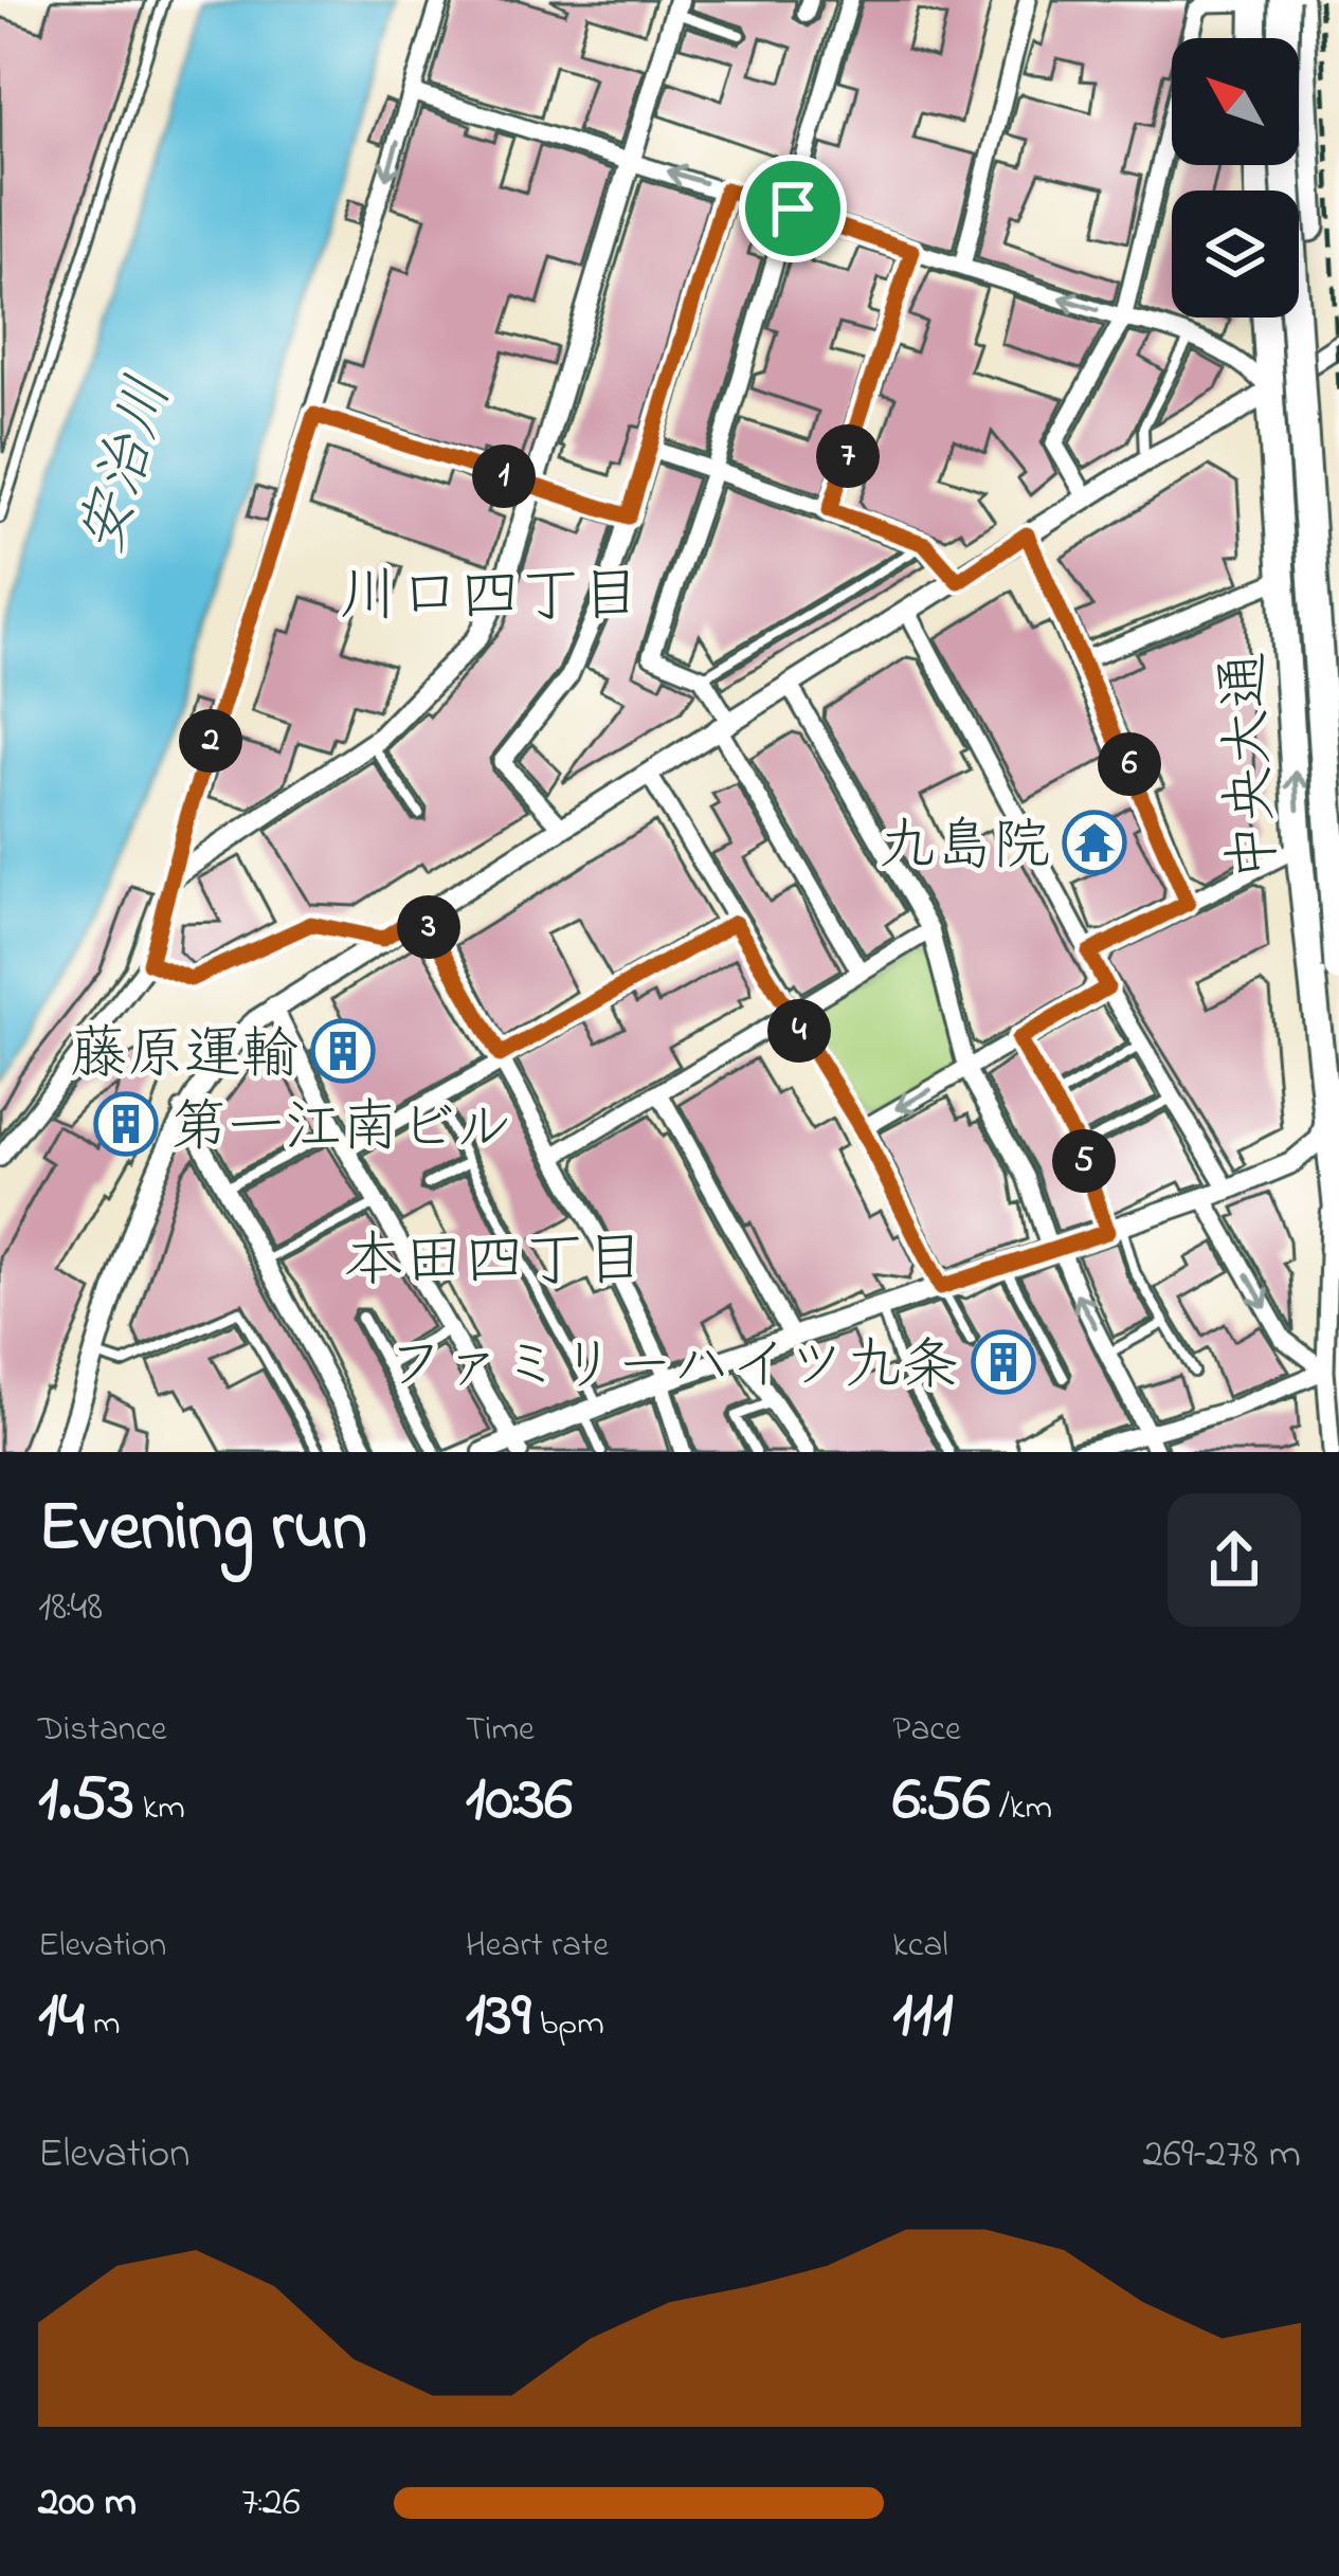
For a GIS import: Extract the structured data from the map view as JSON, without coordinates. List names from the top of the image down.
{
  "streets": {
    "main road": ["中央大通"]
  },
  "districts": ["川口四丁目", "本田四丁目"],
  "water": ["安治川"],
  "places": {
    "temple": ["九島院"],
    "building": ["藤原運輸", "第一江南ビル", "ファミリーハイツ九条"]
  },
  "north": "top left",
  "page": {
    "pins": [
      "7",
      "1",
      "2",
      "6",
      "3",
      "4",
      "5"
    ],
    "heading": ["Evening run", "18:48"],
    "stats": [
      ["Distance", "1.53 km"],
      ["Time", "10:36"],
      ["Pace", "6:56 /km"],
      ["Elevation", "14 m"],
      ["Heart rate", "139 bpm"],
      ["kcal", "111"]
    ],
    "chart": ["Elevation", "269–278 m"],
    "list": [
      {
        "name": "200 m",
        "note": "7:26"
      }
    ]
  }
}
